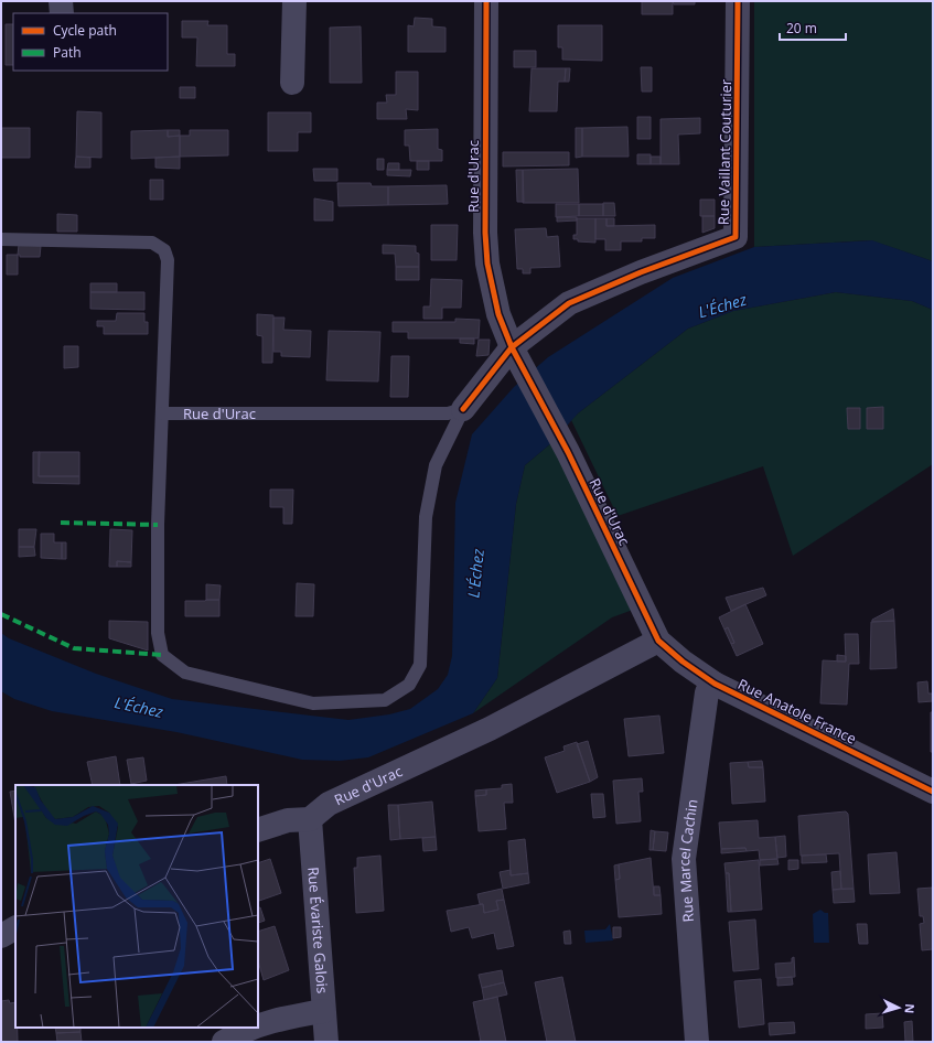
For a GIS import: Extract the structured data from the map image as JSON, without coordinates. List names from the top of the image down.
{
  "streets": {
    "street": [
      "Rue Vaillant Couturier",
      "Rue d'Urac",
      "Rue Anatole France",
      "Rue Marcel Cachin",
      "Rue Évariste Galois"
    ]
  },
  "crossings": [
    ["Rue Vaillant Couturier", "Rue d'Urac"],
    ["Rue d'Urac", "Rue Anatole France"],
    ["Rue d'Urac", "Rue Évariste Galois"],
    ["Rue Anatole France", "Rue Marcel Cachin"]
  ],
  "water": ["L'Échez"],
  "legend": ["Cycle path", "Path"],
  "scale_bar": "20 m",
  "north": "right"
}
